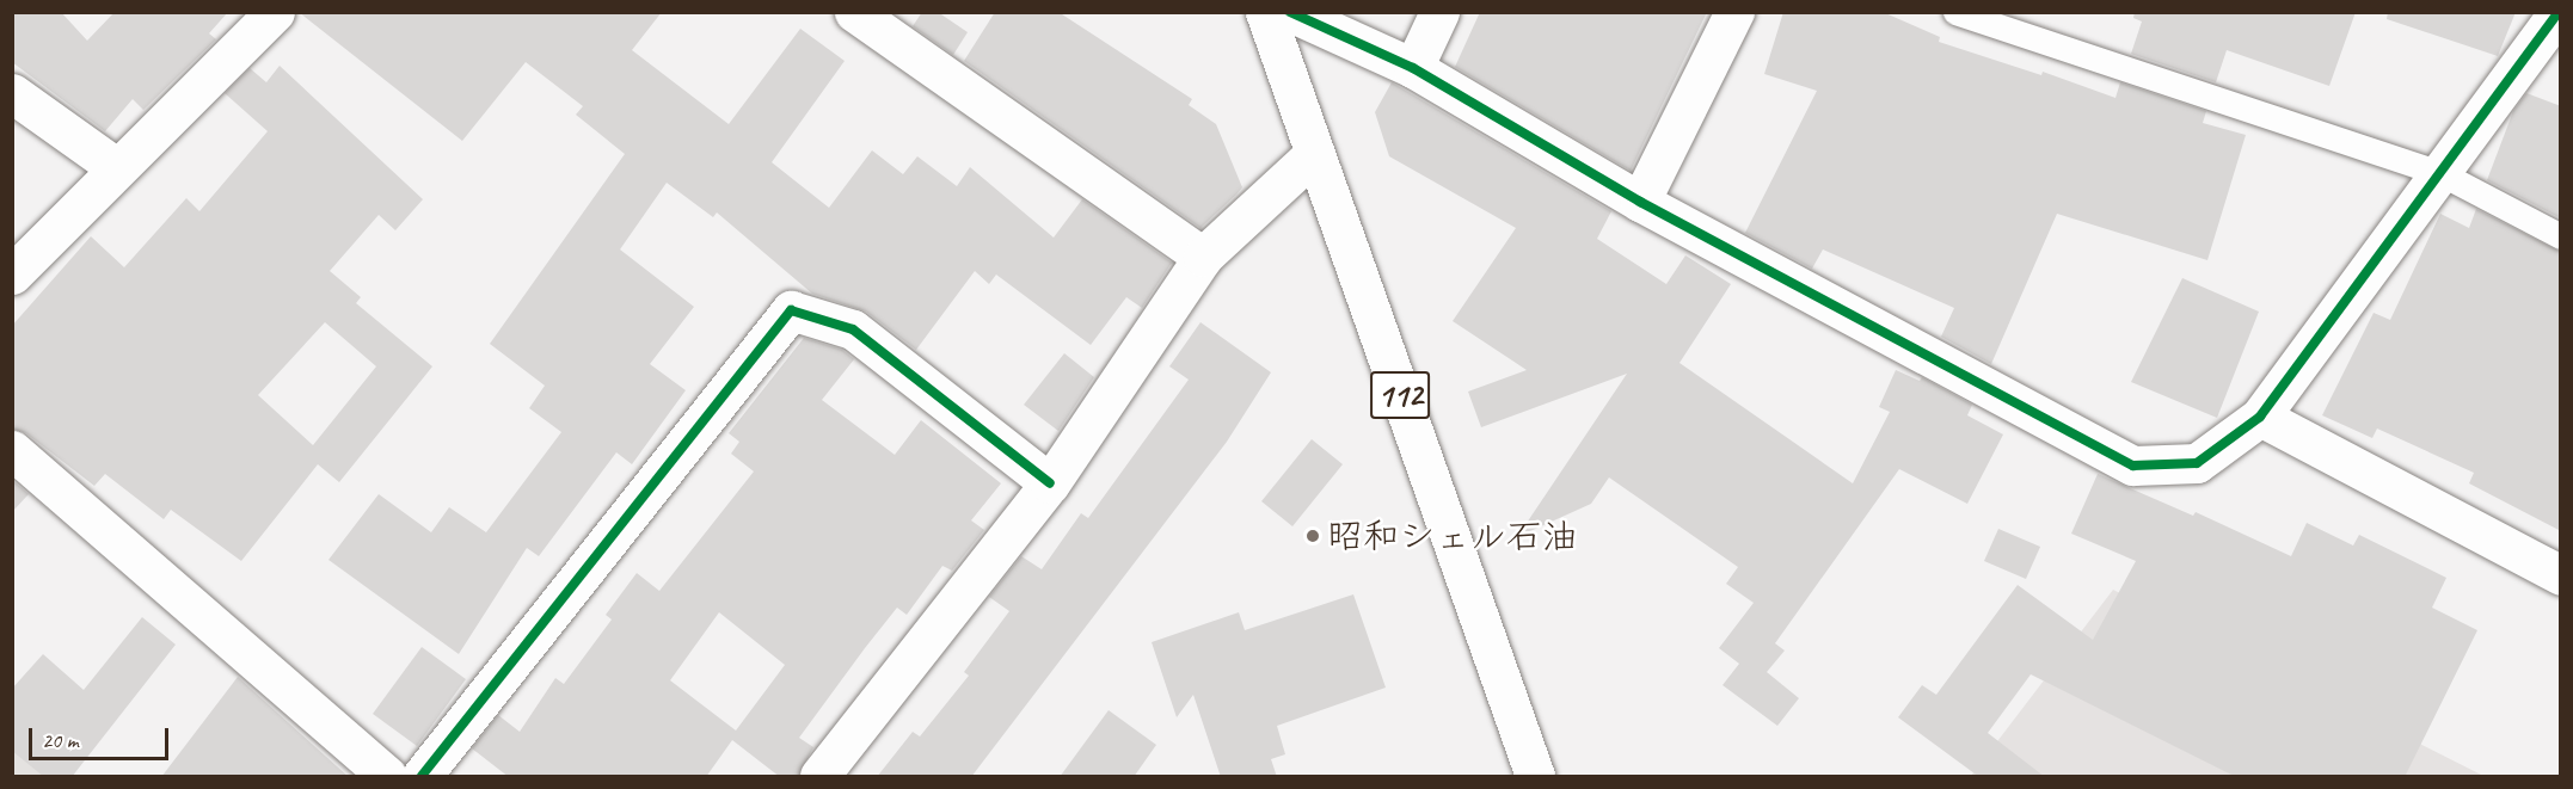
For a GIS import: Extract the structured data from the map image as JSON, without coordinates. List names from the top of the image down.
{
  "streets": {
    "main road": ["112"]
  },
  "places": ["昭和シェル石油"],
  "scale_bar": "20 m"
}
